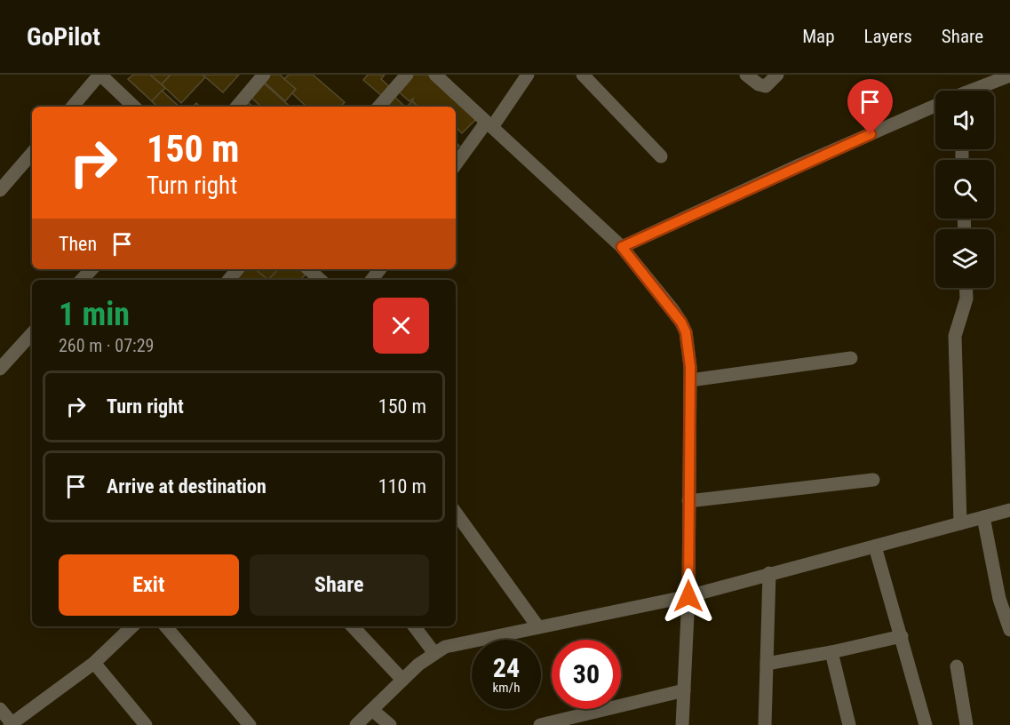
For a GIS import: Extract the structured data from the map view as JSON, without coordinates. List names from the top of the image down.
{
  "page": {
    "header": "GoPilot",
    "nav": ["Map", "Layers", "Share"],
    "turn": ["150 m", "Turn right"],
    "then": "Then",
    "heading": ["1 min", "260 m · 07:29"],
    "list": [
      {
        "name": "Turn right",
        "value": "150 m"
      },
      {
        "name": "Arrive at destination",
        "value": "110 m"
      }
    ],
    "buttons": ["Exit", "Share"],
    "speed": "24 km/h",
    "limit": "30"
  }
}
